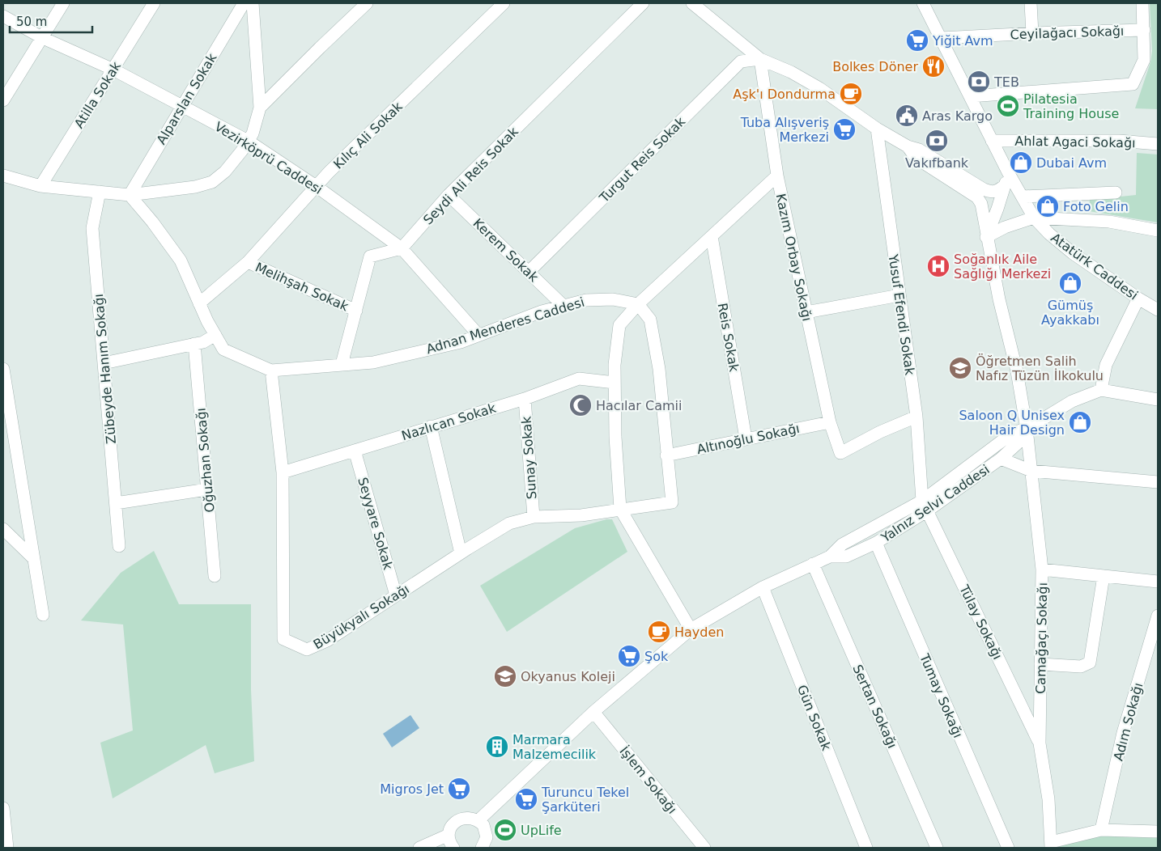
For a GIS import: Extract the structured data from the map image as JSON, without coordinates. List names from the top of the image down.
{
  "streets": {
    "street": [
      "Ceyilağacı Sokağı",
      "Atilla Sokak",
      "Alparslan Sokak",
      "Kılıç Ali Sokak",
      "Ahlat Agaci Sokağı",
      "Vezirköprü Caddesi",
      "Turgut Reis Sokak",
      "Seydi Ali Reis Sokak",
      "Kerem Sokak",
      "Kazım Orbay Sokağı",
      "Atatürk Caddesi",
      "Melihşah Sokak",
      "Yusuf Efendi Sokak",
      "Adnan Menderes Caddesi",
      "Reis Sokak",
      "Zübeyde Hanım Sokağı",
      "Nazlıcan Sokak",
      "Altınoğlu Sokağı",
      "Sunay Sokak",
      "Oğuzhan Sokağı",
      "Yalnız Selvi Caddesi",
      "Seyyare Sokak",
      "Büyükyalı Sokağı",
      "Tülay Sokağı",
      "Camağaçı Sokağı",
      "Tumay Sokağı",
      "Sertan Sokağı",
      "Gün Sokak",
      "Adım Sokağı",
      "İşlem Sokağı"
    ]
  },
  "crossings": [
    ["Ceyilağacı Sokağı", "Atatürk Caddesi"],
    ["Atilla Sokak", "Vezirköprü Caddesi"],
    ["Alparslan Sokak", "Vezirköprü Caddesi"],
    ["Alparslan Sokak", "Adnan Menderes Caddesi"],
    ["Kılıç Ali Sokak", "Vezirköprü Caddesi"],
    ["Kılıç Ali Sokak", "Melihşah Sokak"],
    ["Kılıç Ali Sokak", "Adnan Menderes Caddesi"],
    ["Ahlat Agaci Sokağı", "Atatürk Caddesi"],
    ["Vezirköprü Caddesi", "Seydi Ali Reis Sokak"],
    ["Vezirköprü Caddesi", "Adnan Menderes Caddesi"],
    ["Turgut Reis Sokak", "Kerem Sokak"],
    ["Turgut Reis Sokak", "Kazım Orbay Sokağı"],
    ["Seydi Ali Reis Sokak", "Kerem Sokak"],
    ["Kerem Sokak", "Adnan Menderes Caddesi"],
    ["Kazım Orbay Sokağı", "Yusuf Efendi Sokak"],
    ["Kazım Orbay Sokağı", "Altınoğlu Sokağı"],
    ["Yusuf Efendi Sokak", "Yalnız Selvi Caddesi"],
    ["Yusuf Efendi Sokak", "Tülay Sokağı"],
    ["Adnan Menderes Caddesi", "Büyükyalı Sokağı"],
    ["Reis Sokak", "Altınoğlu Sokağı"],
    ["Nazlıcan Sokak", "Sunay Sokak"],
    ["Nazlıcan Sokak", "Seyyare Sokak"],
    ["Nazlıcan Sokak", "Büyükyalı Sokağı"],
    ["Altınoğlu Sokağı", "Büyükyalı Sokağı"],
    ["Sunay Sokak", "Büyükyalı Sokağı"],
    ["Yalnız Selvi Caddesi", "Tülay Sokağı"],
    ["Yalnız Selvi Caddesi", "Camağaçı Sokağı"],
    ["Yalnız Selvi Caddesi", "Tumay Sokağı"],
    ["Yalnız Selvi Caddesi", "Sertan Sokağı"],
    ["Yalnız Selvi Caddesi", "Gün Sokak"],
    ["Yalnız Selvi Caddesi", "İşlem Sokağı"],
    ["Seyyare Sokak", "Büyükyalı Sokağı"],
    ["Tülay Sokağı", "Camağaçı Sokağı"]
  ],
  "places": {
    "supermarket": [
      "Yiğit Avm",
      "Tuba Alışveriş Merkezi",
      "Şok",
      "Migros Jet",
      "Turuncu Tekel Şarküteri"
    ],
    "restaurant": ["Bolkes Döner"],
    "bank": ["TEB", "Vakıfbank"],
    "cafe": ["Aşk'ı Dondurma", "Hayden"],
    "sports": ["Pilatesia Training House", "UpLife"],
    "public building": ["Aras Kargo"],
    "shop": [
      "Dubai Avm",
      "Foto Gelin",
      "Gümüş Ayakkabı",
      "Saloon Q Unisex Hair Design"
    ],
    "hospital": ["Soğanlık Aile Sağlığı Merkezi"],
    "school or university": ["Öğretmen Salih Nafız Tüzün İlkokulu", "Okyanus Koleji"],
    "mosque": ["Hacılar Camii"],
    "building": ["Marmara Malzemecilik"]
  },
  "scale_bar": "50 m"
}
